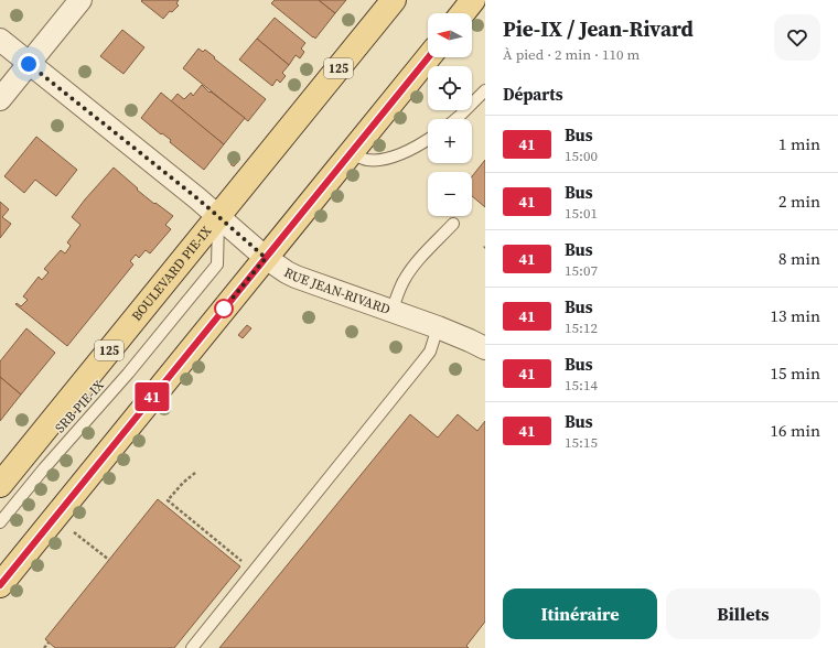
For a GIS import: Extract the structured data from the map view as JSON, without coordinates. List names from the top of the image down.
{
  "streets": {
    "main road": ["125", "BOULEVARD PIE-IX"],
    "street": ["RUE JEAN-RIVARD"],
    "lane": ["SRB PIE-IX"]
  },
  "crossings": [
    ["BOULEVARD PIE-IX", "RUE JEAN-RIVARD"],
    ["BOULEVARD PIE-IX", "SRB PIE-IX"],
    ["RUE JEAN-RIVARD", "SRB PIE-IX"]
  ],
  "lines": ["bus line 41"],
  "north": "left",
  "page": {
    "on_map": "41",
    "heading": [
      ["Pie-IX / Jean-Rivard", "À pied · 2 min · 110 m"],
      "Départs"
    ],
    "map_buttons": ["+", "−"],
    "list": [
      {
        "mark": "41",
        "name": "Bus",
        "note": "15:00",
        "value": "1 min"
      },
      {
        "mark": "41",
        "name": "Bus",
        "note": "15:01",
        "value": "2 min"
      },
      {
        "mark": "41",
        "name": "Bus",
        "note": "15:07",
        "value": "8 min"
      },
      {
        "mark": "41",
        "name": "Bus",
        "note": "15:12",
        "value": "13 min"
      },
      {
        "mark": "41",
        "name": "Bus",
        "note": "15:14",
        "value": "15 min"
      },
      {
        "mark": "41",
        "name": "Bus",
        "note": "15:15",
        "value": "16 min"
      }
    ],
    "buttons": ["Itinéraire", "Billets"]
  }
}
